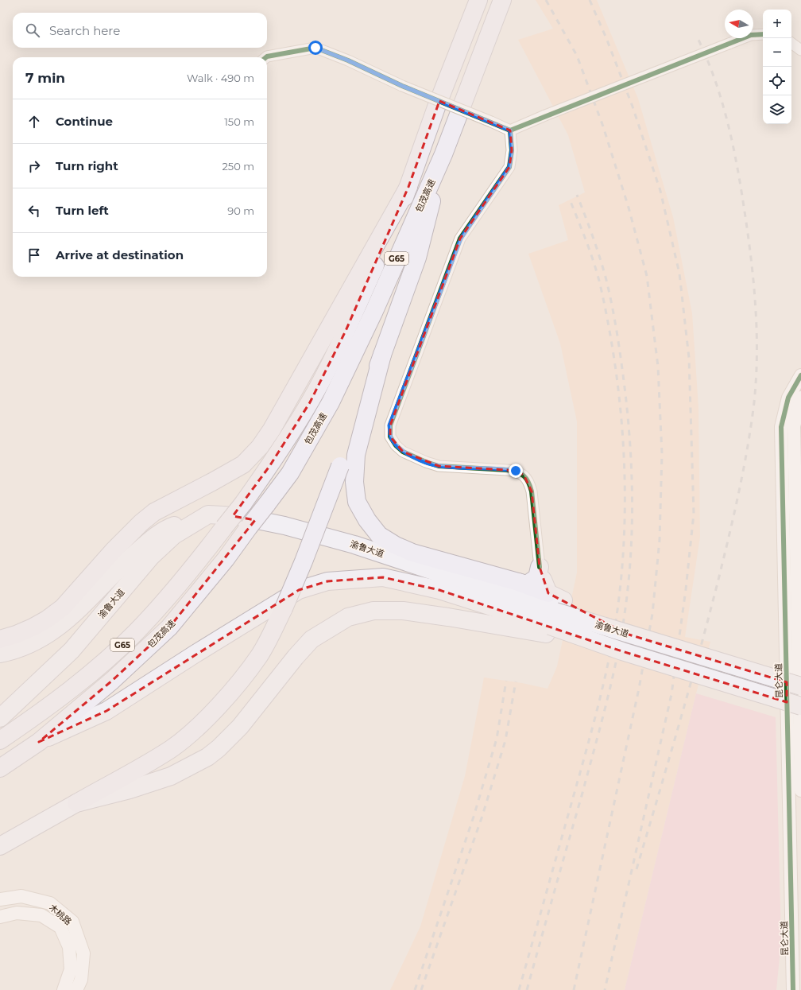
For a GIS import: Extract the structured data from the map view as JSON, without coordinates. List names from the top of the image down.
{
  "streets": {
    "highway": ["包茂高速", "G65", "渝鲁大道"],
    "street": ["昆仑大道", "木桃路"]
  },
  "north": "left",
  "page": {
    "map_buttons": ["+", "−"],
    "search": "Search here",
    "heading": ["7 min", "Walk · 490 m"],
    "list": [
      ["Continue", "150 m"],
      ["Turn right", "250 m"],
      ["Turn left", "90 m"],
      "Arrive at destination"
    ]
  }
}
